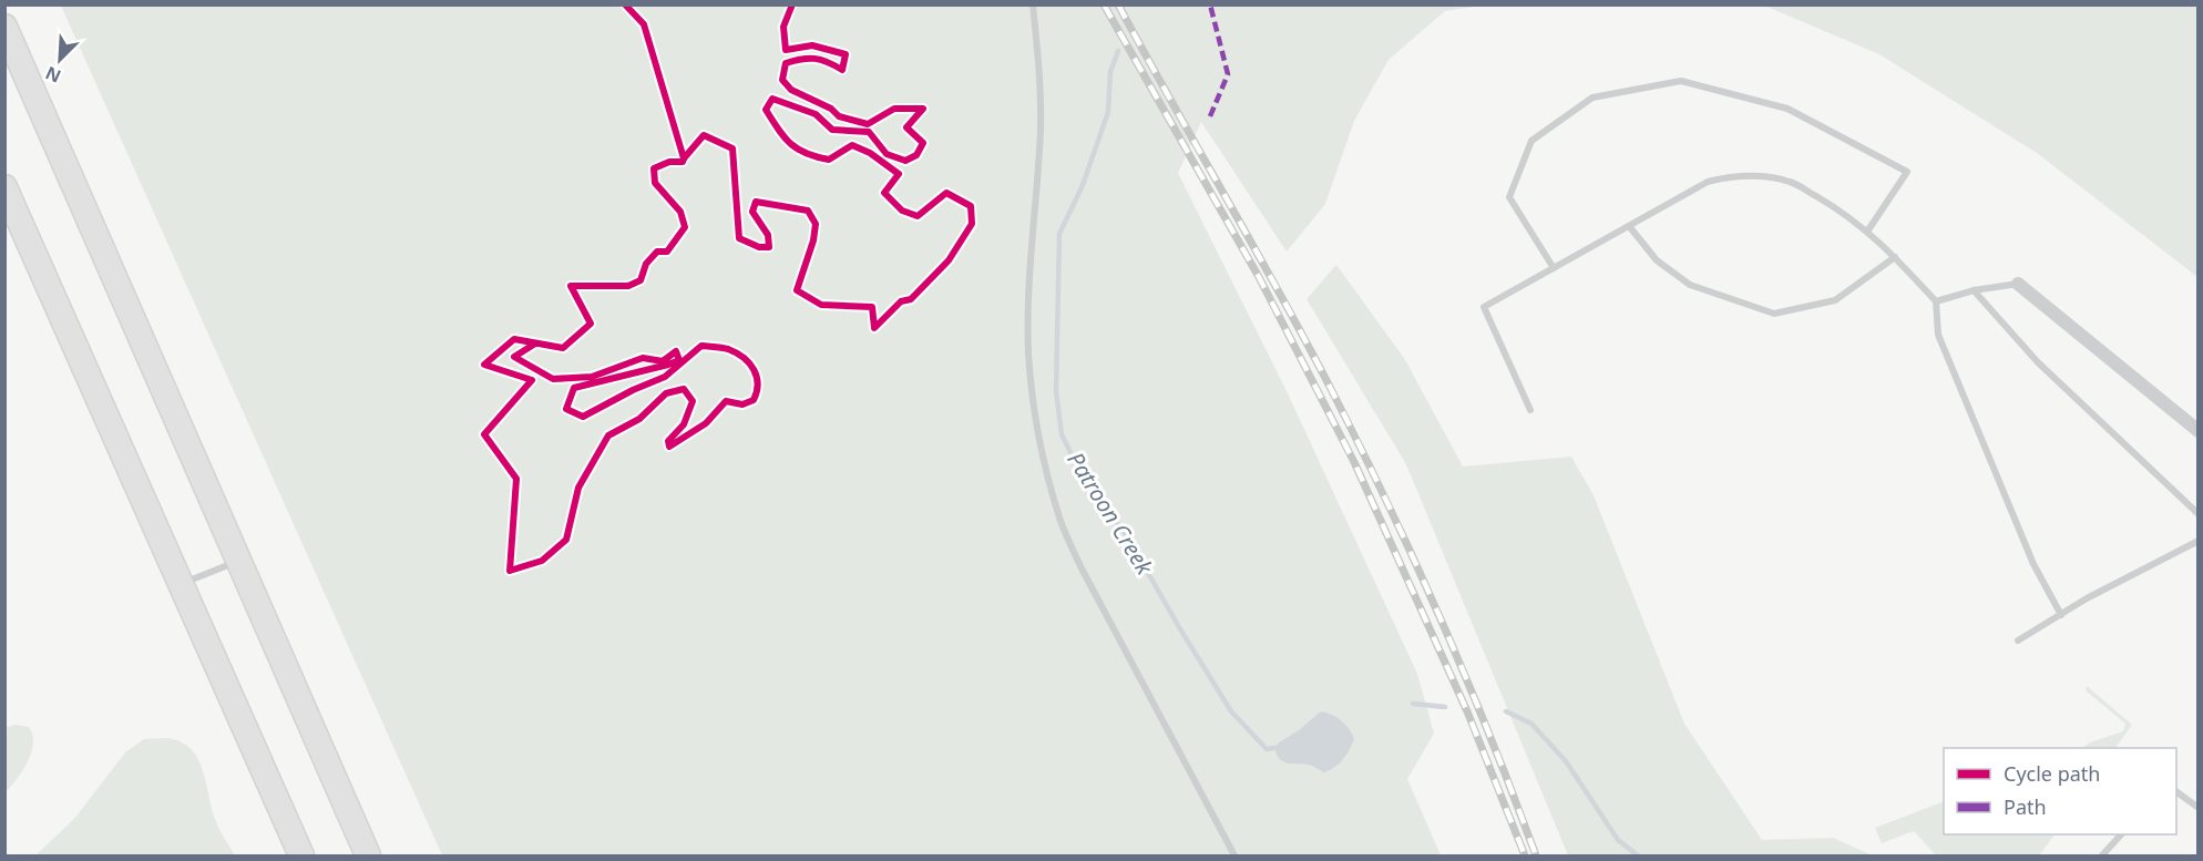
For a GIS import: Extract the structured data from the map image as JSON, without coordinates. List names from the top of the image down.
{
  "water": ["Patroon Creek"],
  "legend": ["Cycle path", "Path"],
  "north": "bottom left"
}
